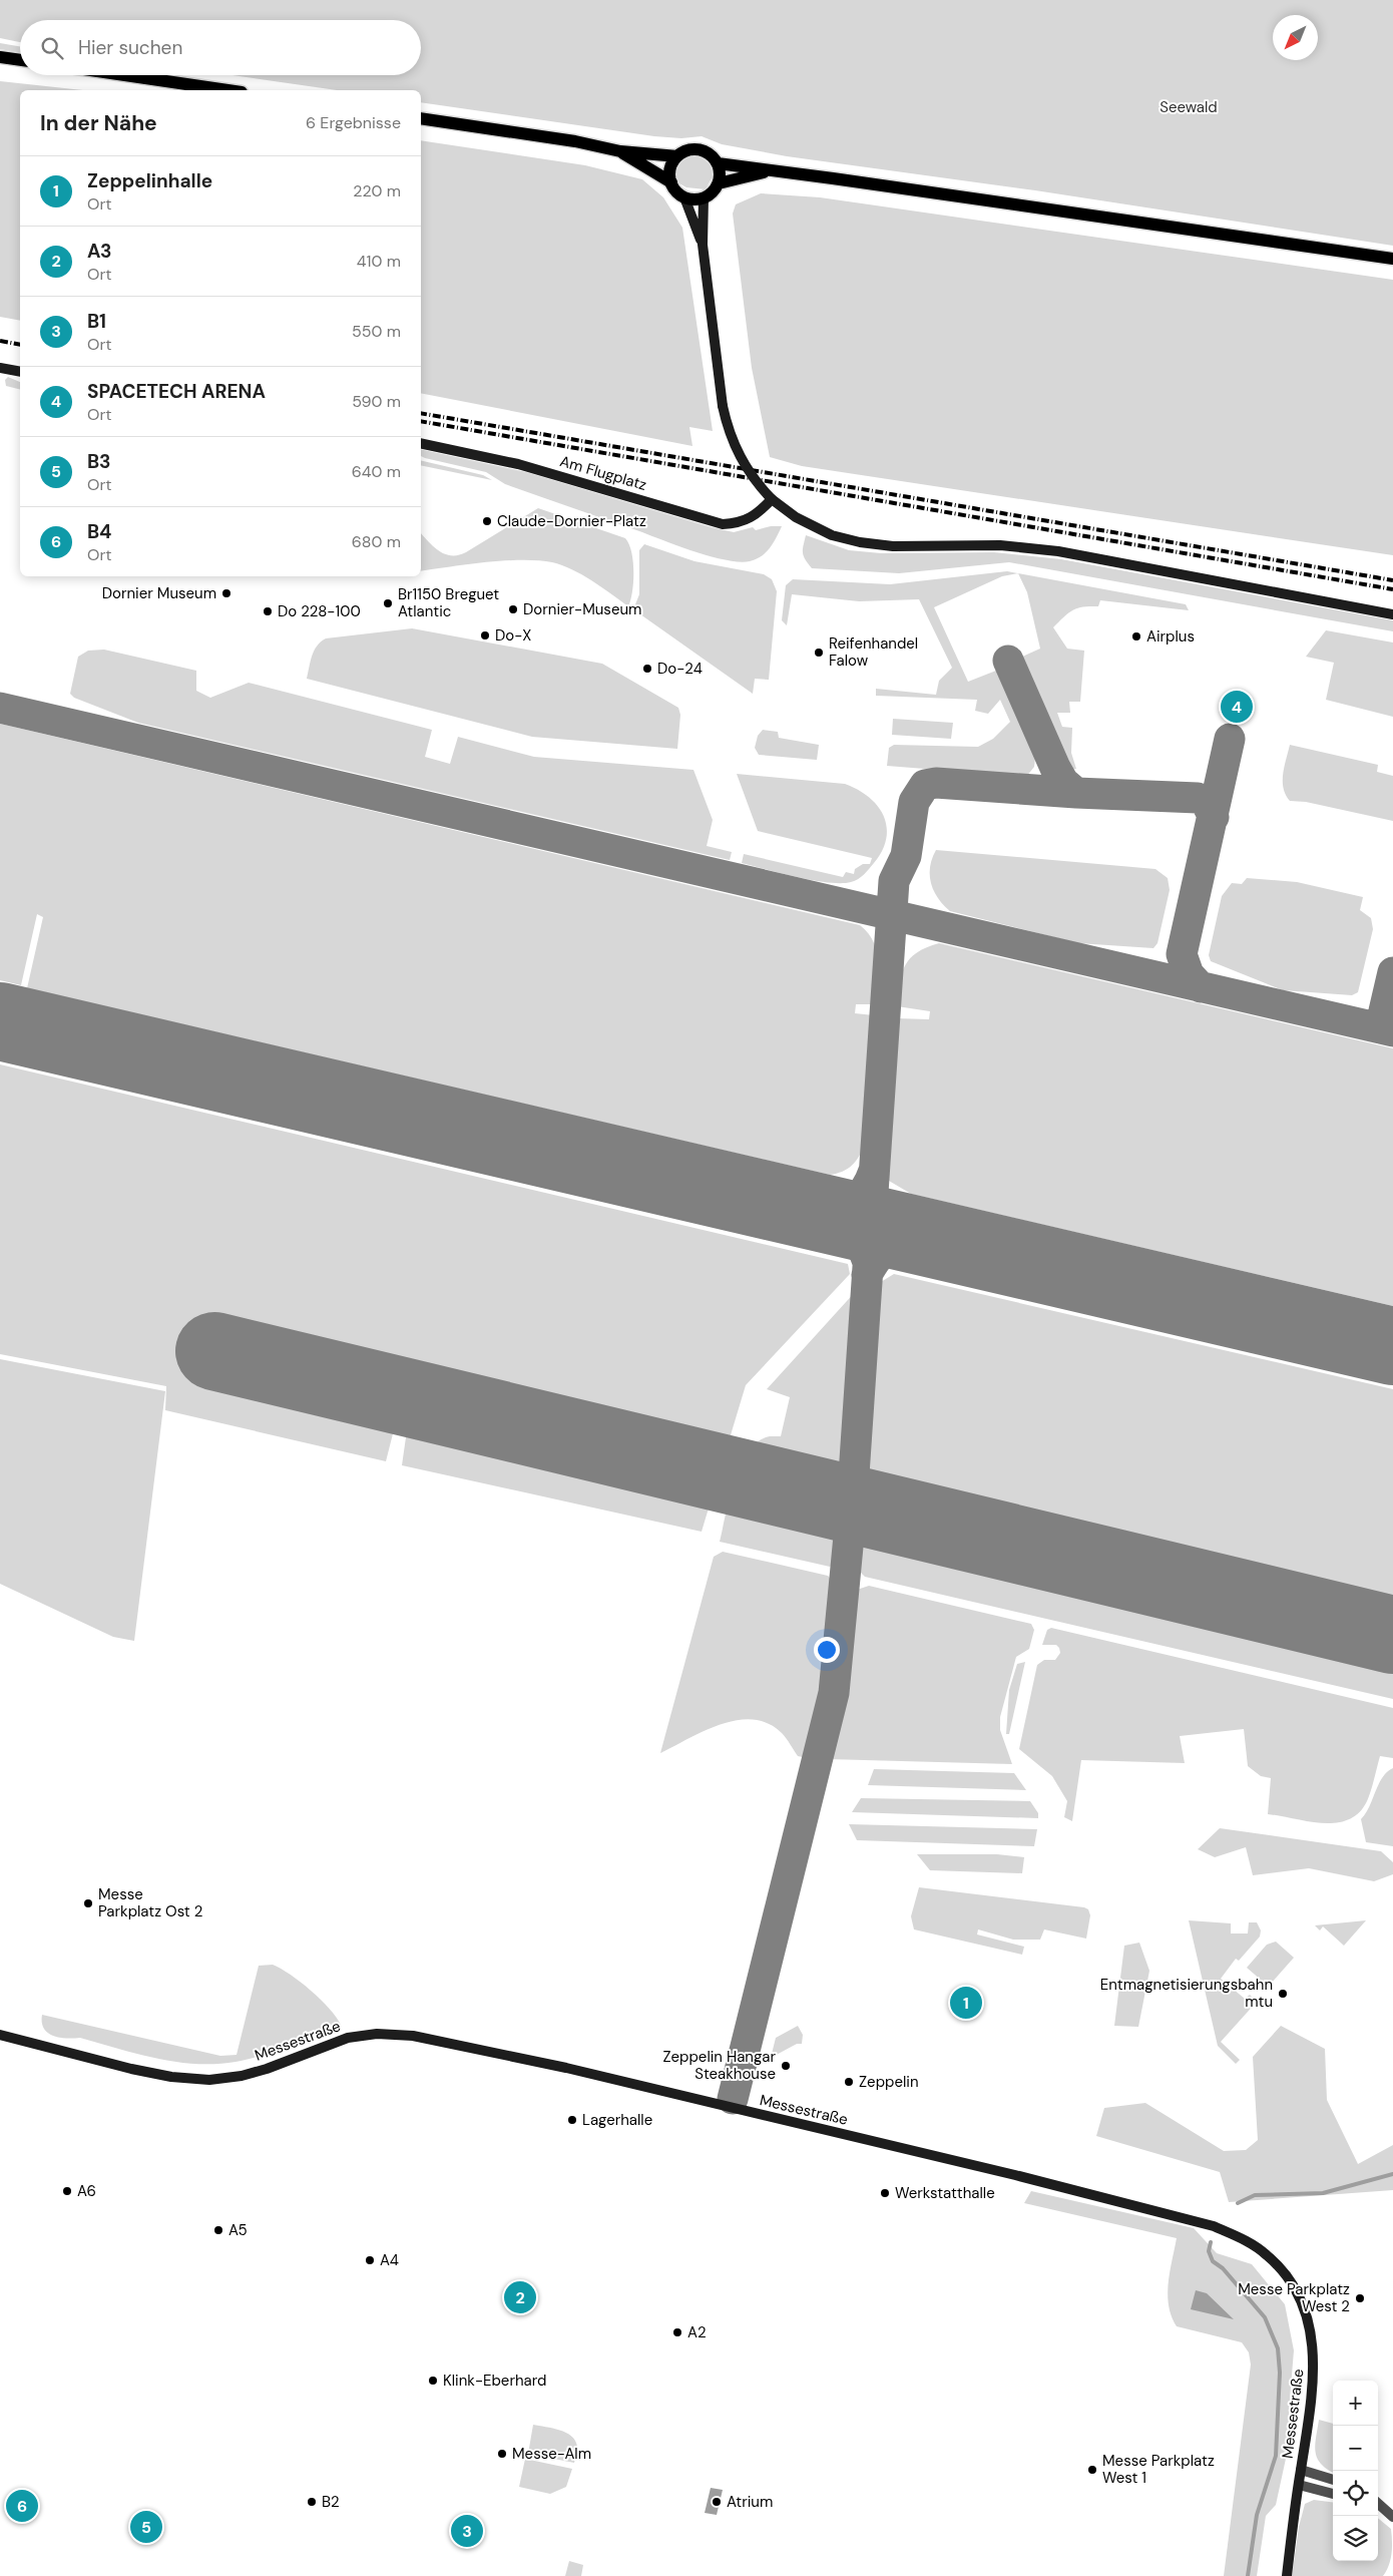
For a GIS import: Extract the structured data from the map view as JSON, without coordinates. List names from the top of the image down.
{
  "streets": {
    "street": ["Am Flugplatz", "Messestraße"]
  },
  "parks": ["Seewald"],
  "places": [
    "Claude-Dornier-Platz",
    "Dornier Museum",
    "Br1150 Breguet Atlantic",
    "Dornier-Museum",
    "Do 228-100",
    "Do-X",
    "Airplus",
    "Reifenhandel Falow",
    "Do-24",
    "Messe Parkplatz Ost 2",
    "Entmagnetisierungsbahn mtu",
    "Zeppelin Hangar Steakhouse",
    "Zeppelin",
    "Lagerhalle",
    "A6",
    "Werkstatthalle",
    "A5",
    "A4",
    "Messe Parkplatz West 2",
    "A2",
    "Klink-Eberhard",
    "Messe-Alm",
    "Messe Parkplatz West 1",
    "B2",
    "Atrium"
  ],
  "north": "bottom left",
  "page": {
    "search": "Hier suchen",
    "heading": ["In der Nähe", "6 Ergebnisse"],
    "list": [
      {
        "mark": "1",
        "name": "Zeppelinhalle",
        "note": "Ort",
        "value": "220 m"
      },
      {
        "mark": "2",
        "name": "A3",
        "note": "Ort",
        "value": "410 m"
      },
      {
        "mark": "3",
        "name": "B1",
        "note": "Ort",
        "value": "550 m"
      },
      {
        "mark": "4",
        "name": "SPACETECH ARENA",
        "note": "Ort",
        "value": "590 m"
      },
      {
        "mark": "5",
        "name": "B3",
        "note": "Ort",
        "value": "640 m"
      },
      {
        "mark": "6",
        "name": "B4",
        "note": "Ort",
        "value": "680 m"
      }
    ],
    "pins": [
      "4",
      "1",
      "2",
      "6",
      "5",
      "3"
    ],
    "map_buttons": ["+", "−"]
  }
}
